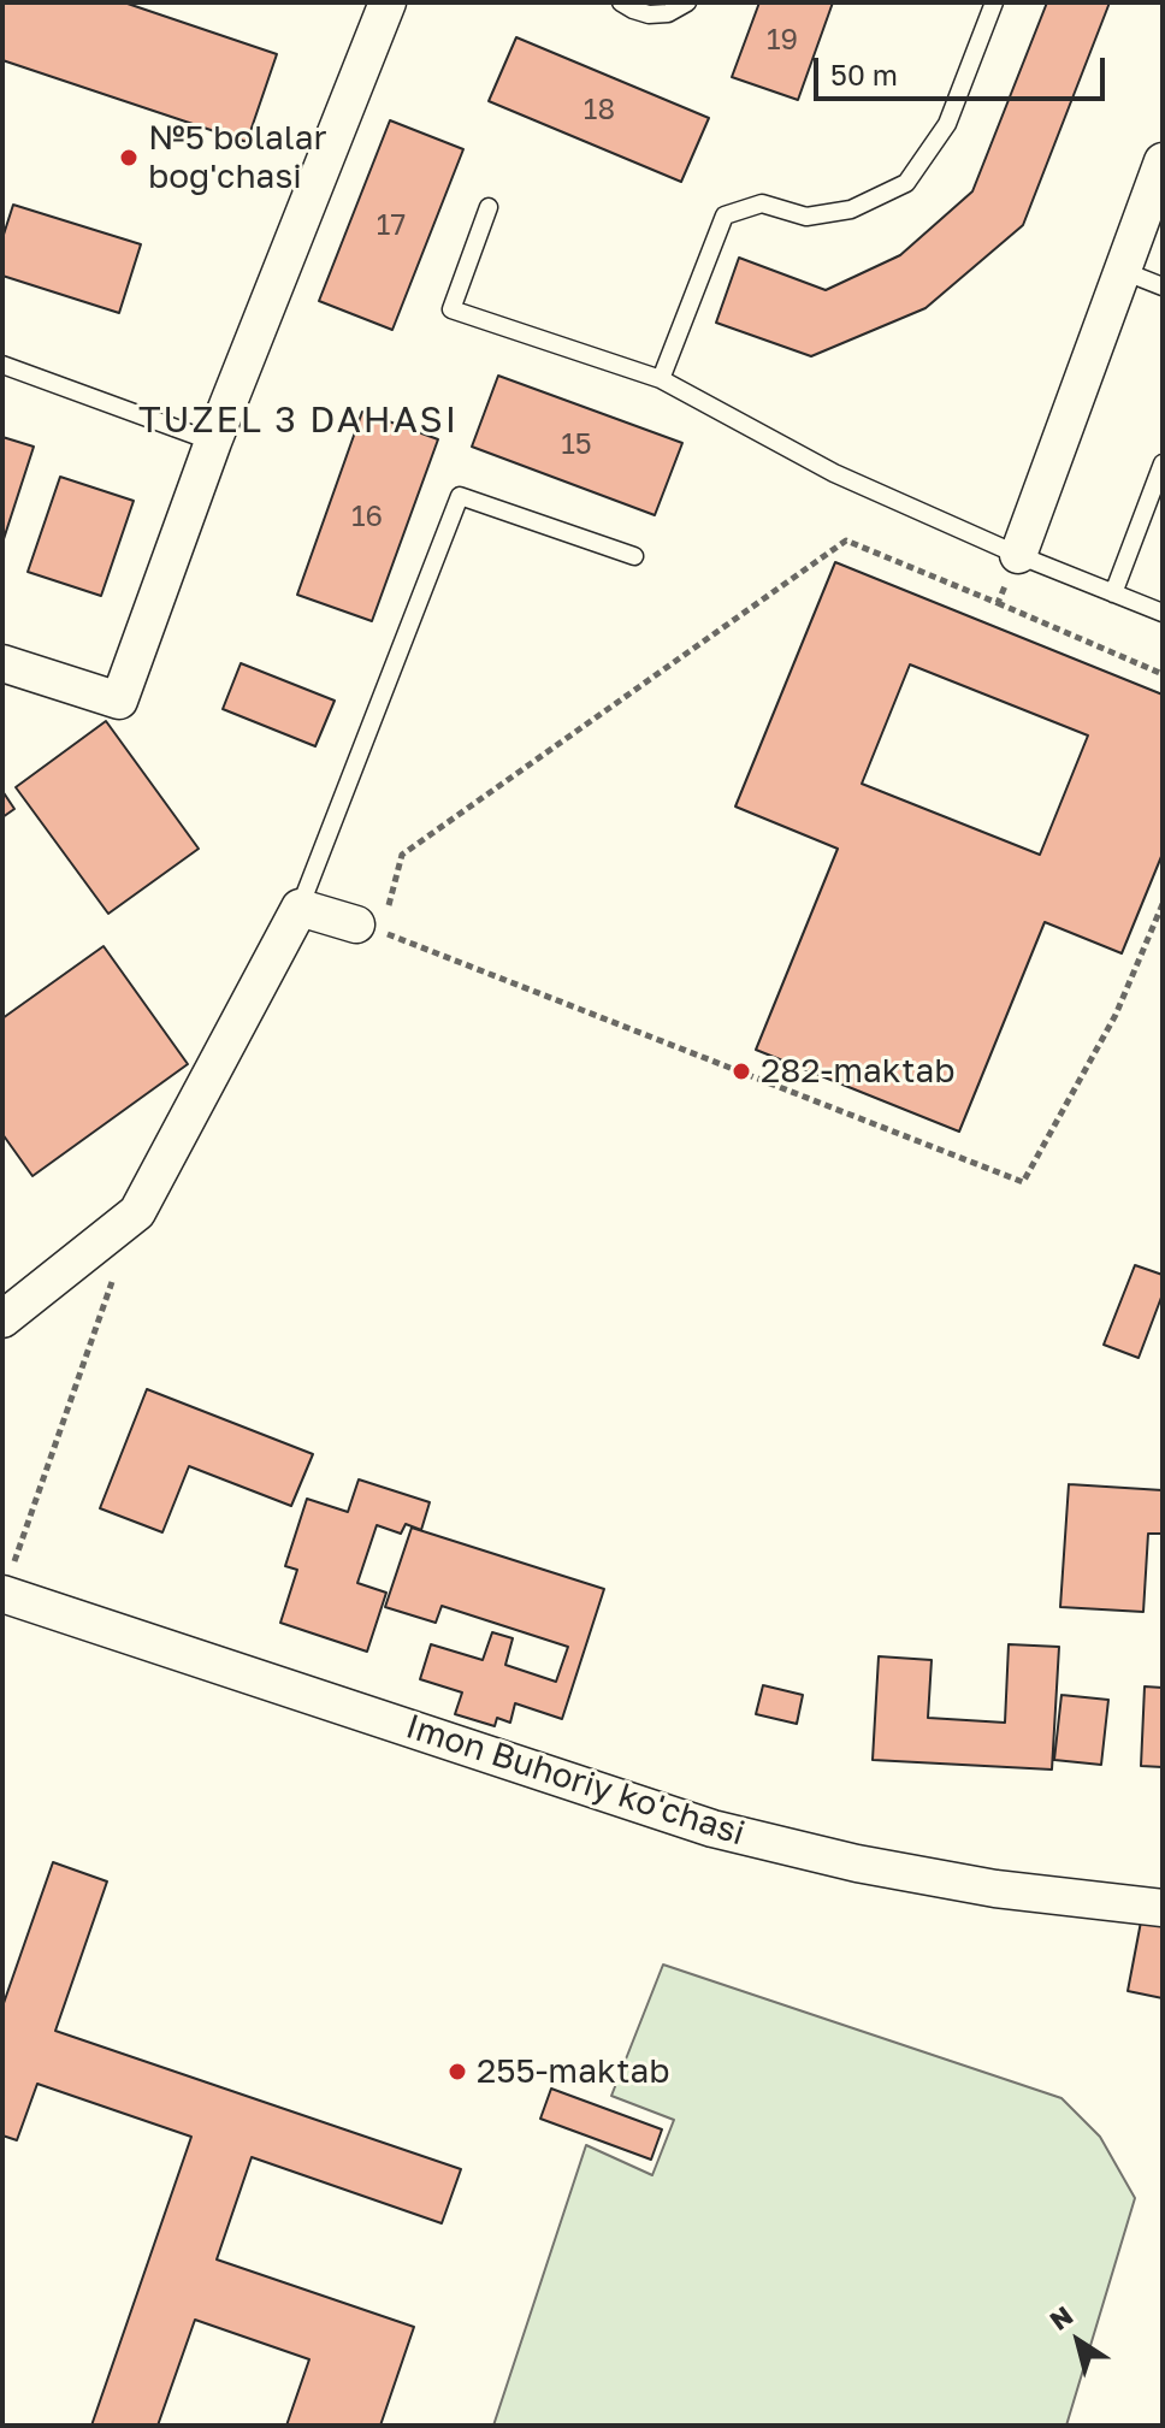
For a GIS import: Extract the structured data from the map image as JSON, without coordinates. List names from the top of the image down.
{
  "streets": {
    "street": ["Imon Buhoriy ko'chasi"]
  },
  "districts": ["TUZEL 3 DAHASI"],
  "places": ["№5 bolalar bog'chasi", "282-maktab", "255-maktab"],
  "house_numbers": [
    "19",
    "18",
    "17",
    "15",
    "16"
  ],
  "scale_bar": "50 m",
  "north": "top left"
}
